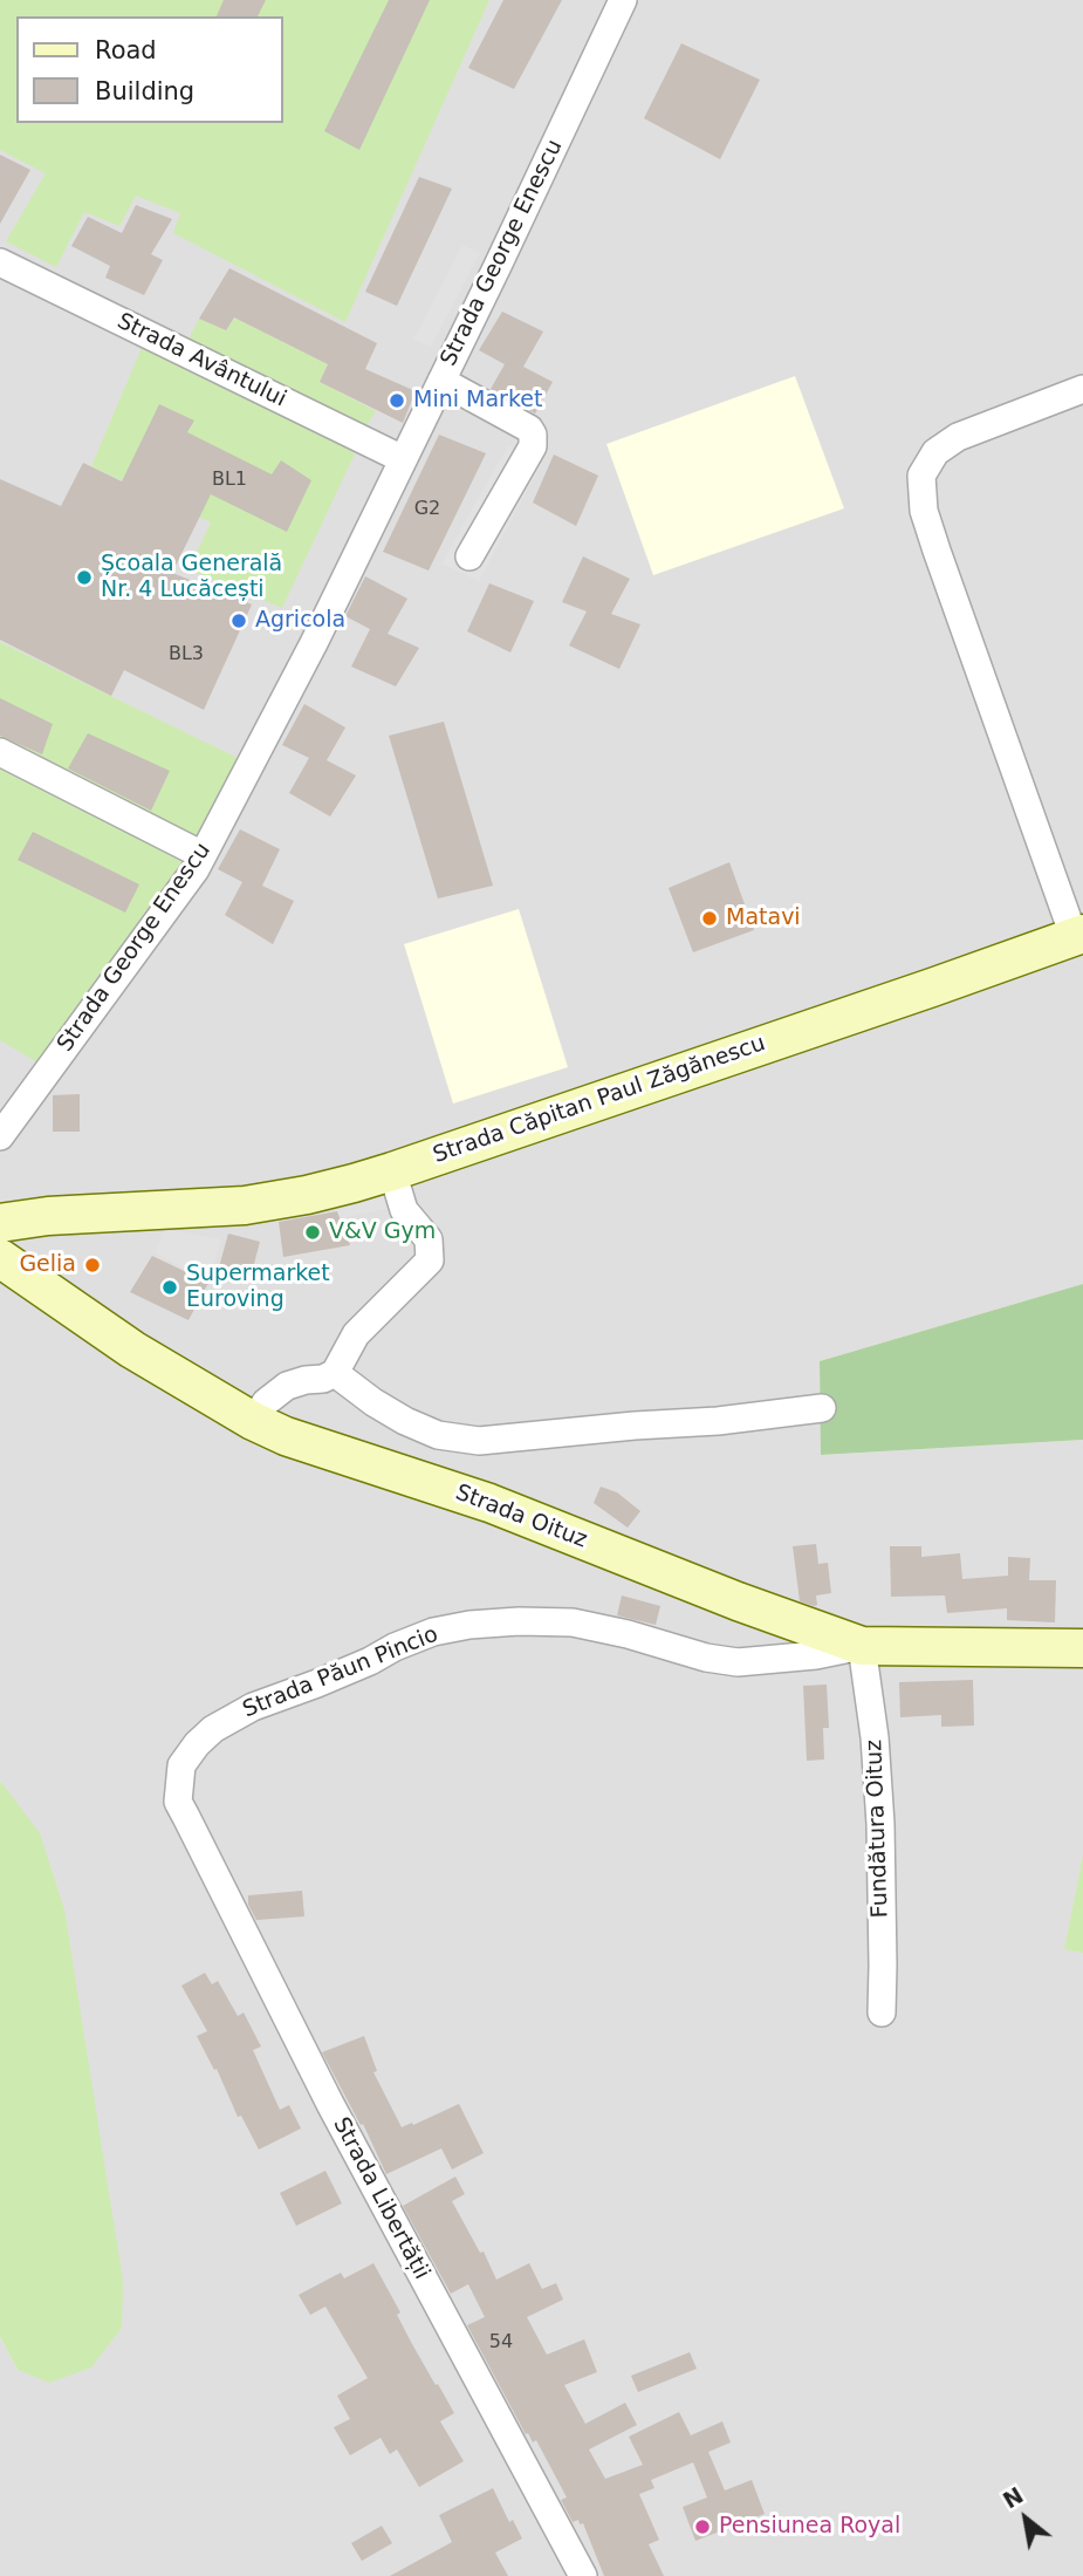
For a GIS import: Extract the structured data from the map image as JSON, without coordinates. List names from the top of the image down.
{
  "streets": {
    "main road": ["Strada Căpitan Paul Zăgănescu", "Strada Oituz"],
    "street": [
      "Strada George Enescu",
      "Strada Avântului",
      "Strada Păun Pincio",
      "Fundătura Oituz",
      "Strada Libertății"
    ]
  },
  "crossings": [
    ["Strada George Enescu", "Strada Avântului"],
    ["Strada Oituz", "Strada Păun Pincio"],
    ["Strada Oituz", "Fundătura Oituz"],
    ["Strada Păun Pincio", "Fundătura Oituz"],
    ["Strada Păun Pincio", "Strada Libertății"]
  ],
  "places": [
    "Mini Market",
    "Școala Generală Nr. 4 Lucăcești",
    "Agricola",
    "Matavi",
    "V&V Gym",
    "Gelia",
    "Supermarket Euroving",
    "Pensiunea Royal"
  ],
  "house_numbers": [
    "BL1",
    "G2",
    "BL3",
    "54"
  ],
  "legend": ["Road", "Building"],
  "north": "top left"
}
